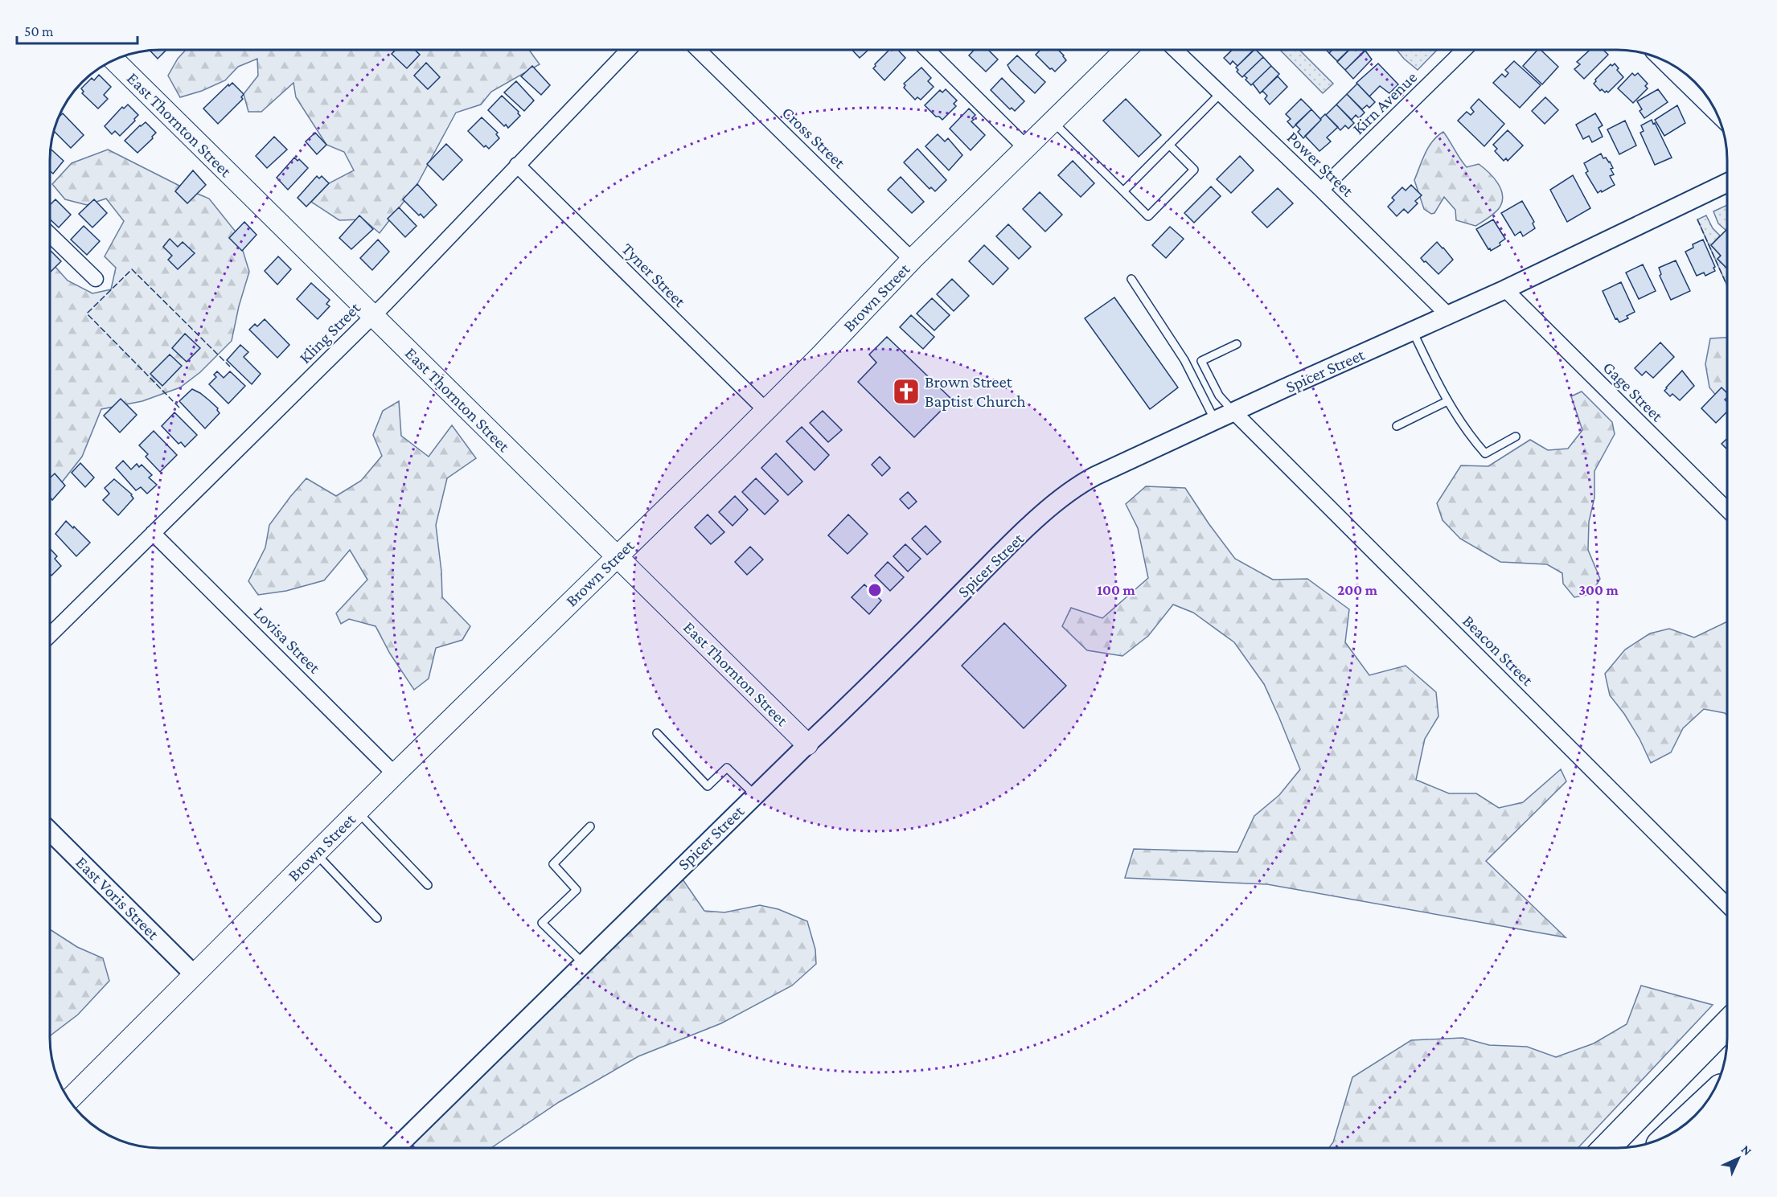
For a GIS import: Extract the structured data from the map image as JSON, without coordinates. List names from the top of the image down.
{
  "streets": {
    "main road": ["East Thornton Street", "Brown Street"],
    "street": [
      "Kirn Avenue",
      "Cross Street",
      "Power Street",
      "Tyner Street",
      "Kling Street",
      "Spicer Street",
      "Gage Street",
      "Lovisa Street",
      "Beacon Street",
      "East Voris Street"
    ]
  },
  "crossings": [
    ["Kirn Avenue", "Power Street"],
    ["East Thornton Street", "Brown Street"],
    ["East Thornton Street", "Kling Street"],
    ["East Thornton Street", "Spicer Street"],
    ["Cross Street", "Brown Street"],
    ["Power Street", "Spicer Street"],
    ["Tyner Street", "Brown Street"],
    ["Tyner Street", "Kling Street"],
    ["Brown Street", "Lovisa Street"],
    ["Brown Street", "East Voris Street"],
    ["Kling Street", "Lovisa Street"],
    ["Spicer Street", "Gage Street"],
    ["Spicer Street", "Beacon Street"]
  ],
  "places": {
    "church": ["Brown Street Baptist Church"]
  },
  "scale_bar": "50 m",
  "north": "top right",
  "rings": ["100 m", "200 m", "300 m"]
}
